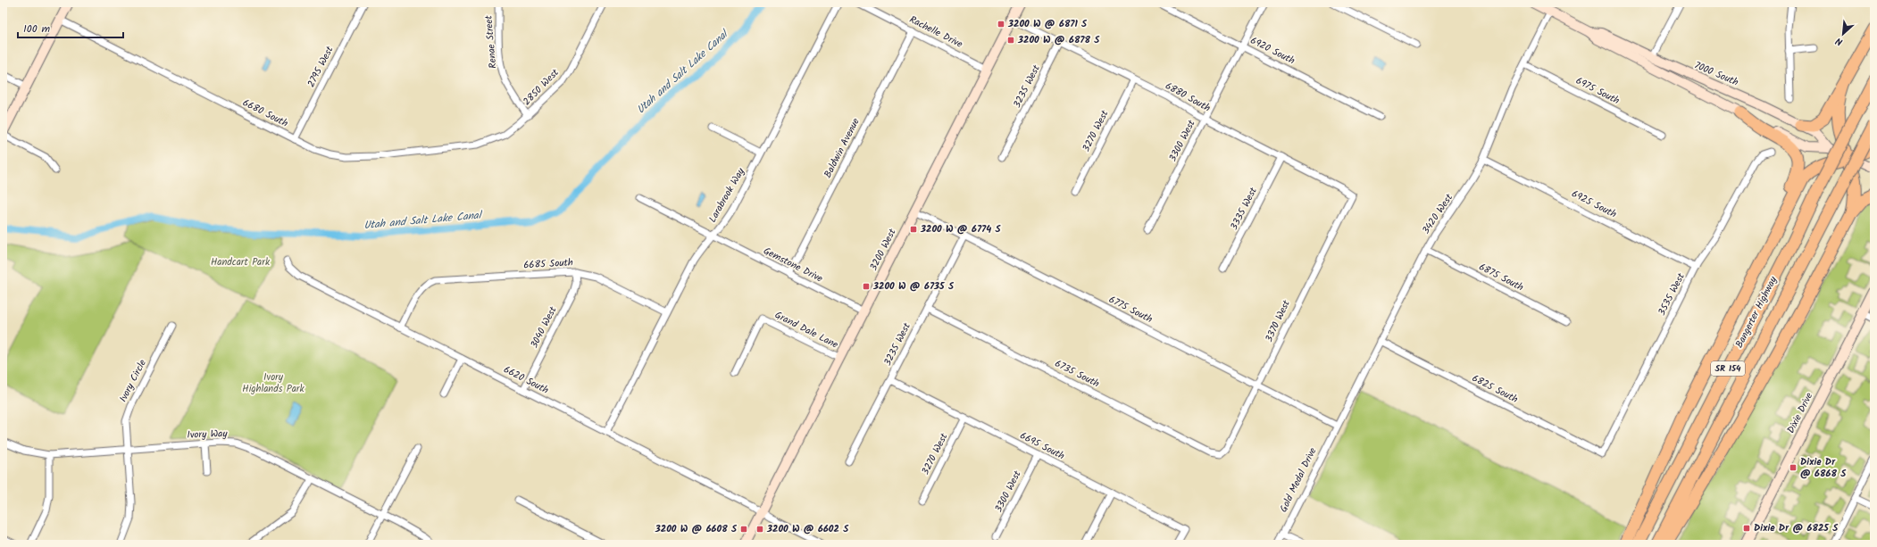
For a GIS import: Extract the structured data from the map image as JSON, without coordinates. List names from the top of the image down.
{
  "streets": {
    "highway": ["Bangerter Highway", "SR 154"],
    "street": [
      "Rachelle Drive",
      "Renae Street",
      "6920 South",
      "2795 West",
      "7000 South",
      "3235 West",
      "2850 West",
      "6975 South",
      "6880 South",
      "6680 South",
      "3270 West",
      "3300 West",
      "Baldwin Avenue",
      "Larabrook Way",
      "6925 South",
      "3335 West",
      "3420 West",
      "3200 West",
      "6685 South",
      "Gemstone Drive",
      "6875 South",
      "3535 West",
      "6775 South",
      "3370 West",
      "3040 West",
      "Grand Dale Lane",
      "6735 South",
      "6620 South",
      "Ivory Circle",
      "6825 South",
      "Dixie Drive",
      "Ivory Way",
      "6695 South",
      "Gold Medal Drive"
    ]
  },
  "crossings": [
    ["Rachelle Drive", "Baldwin Avenue"],
    ["Rachelle Drive", "3200 West"],
    ["Renae Street", "2850 West"],
    ["6920 South", "3300 West"],
    ["2795 West", "6680 South"],
    ["7000 South", "3420 West"],
    ["3235 West", "6880 South"],
    ["3235 West", "6775 South"],
    ["3235 West", "6735 South"],
    ["3235 West", "6695 South"],
    ["2850 West", "6680 South"],
    ["6975 South", "3420 West"],
    ["6880 South", "3270 West"],
    ["6880 South", "3300 West"],
    ["6880 South", "3335 West"],
    ["6880 South", "3200 West"],
    ["6880 South", "3370 West"],
    ["3270 West", "6695 South"],
    ["3300 West", "6695 South"],
    ["Baldwin Avenue", "Gemstone Drive"],
    ["Larabrook Way", "6685 South"],
    ["Larabrook Way", "Gemstone Drive"],
    ["Larabrook Way", "6620 South"],
    ["6925 South", "3420 West"],
    ["6925 South", "3535 West"],
    ["3420 West", "6875 South"],
    ["3420 West", "6775 South"],
    ["3420 West", "6825 South"],
    ["3420 West", "Gold Medal Drive"],
    ["3200 West", "Gemstone Drive"],
    ["3200 West", "6775 South"],
    ["3200 West", "Grand Dale Lane"],
    ["3200 West", "6620 South"],
    ["6685 South", "3040 West"],
    ["6685 South", "6620 South"],
    ["3535 West", "6825 South"],
    ["6775 South", "3370 West"],
    ["6775 South", "Gold Medal Drive"],
    ["3370 West", "6735 South"],
    ["3040 West", "6620 South"],
    ["Ivory Circle", "Ivory Way"]
  ],
  "water": ["Utah and Salt Lake Canal"],
  "parks": ["Handcart Park", "Ivory Highlands Park"],
  "places": {
    "transit": [
      "3200 W @ 6871 S",
      "3200 W @ 6878 S",
      "3200 W @ 6774 S",
      "3200 W @ 6735 S",
      "Dixie Dr @ 6868 S",
      "Dixie Dr @ 6825 S",
      "3200 W @ 6608 S",
      "3200 W @ 6602 S"
    ]
  },
  "scale_bar": "100 m",
  "north": "bottom left"
}
